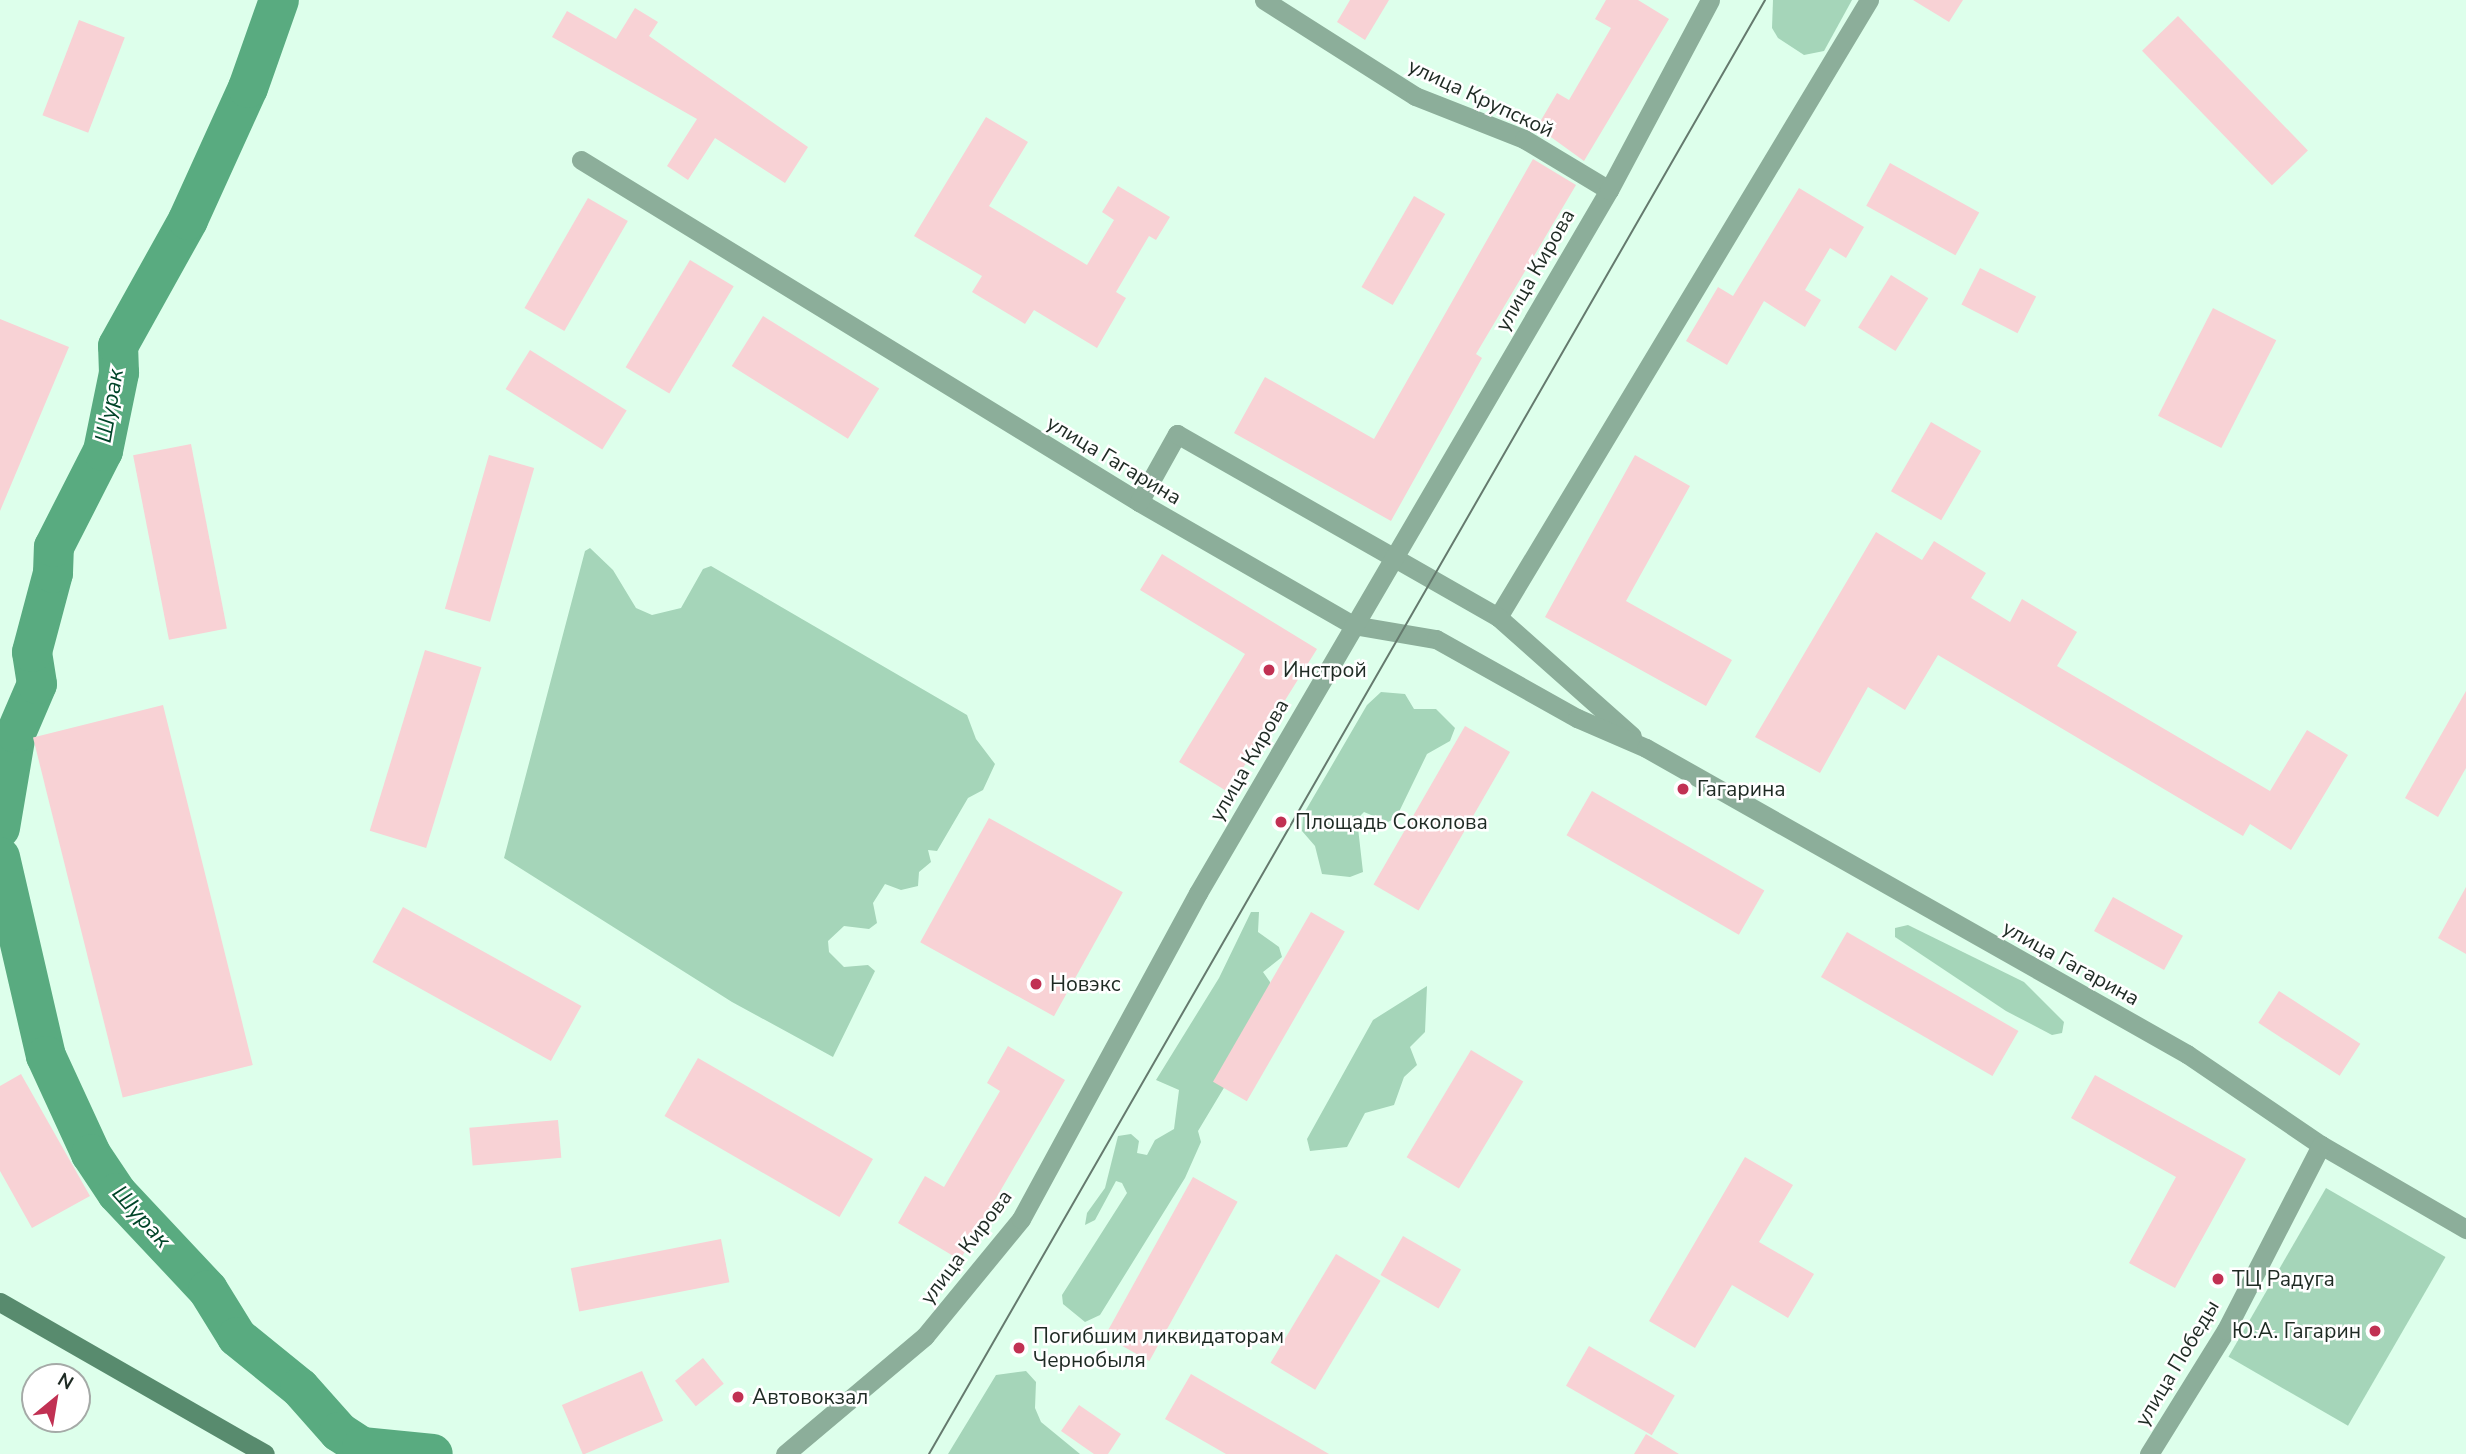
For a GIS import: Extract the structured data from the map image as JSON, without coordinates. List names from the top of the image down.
{
  "streets": {
    "street": [
      "улица Крупской",
      "улица Кирова",
      "улица Гагарина",
      "улица Победы"
    ]
  },
  "crossings": [
    ["улица Крупской", "улица Кирова"],
    ["улица Кирова", "улица Гагарина"],
    ["улица Гагарина", "улица Победы"]
  ],
  "water": ["Шурак"],
  "places": [
    "Инстрой",
    "Гагарина",
    "Площадь Соколова",
    "Новэкс",
    "ТЦ Радуга",
    "Ю.А. Гагарин",
    "Погибшим ликвидаторам Чернобыля",
    "Автовокзал"
  ],
  "north": "top right"
}
